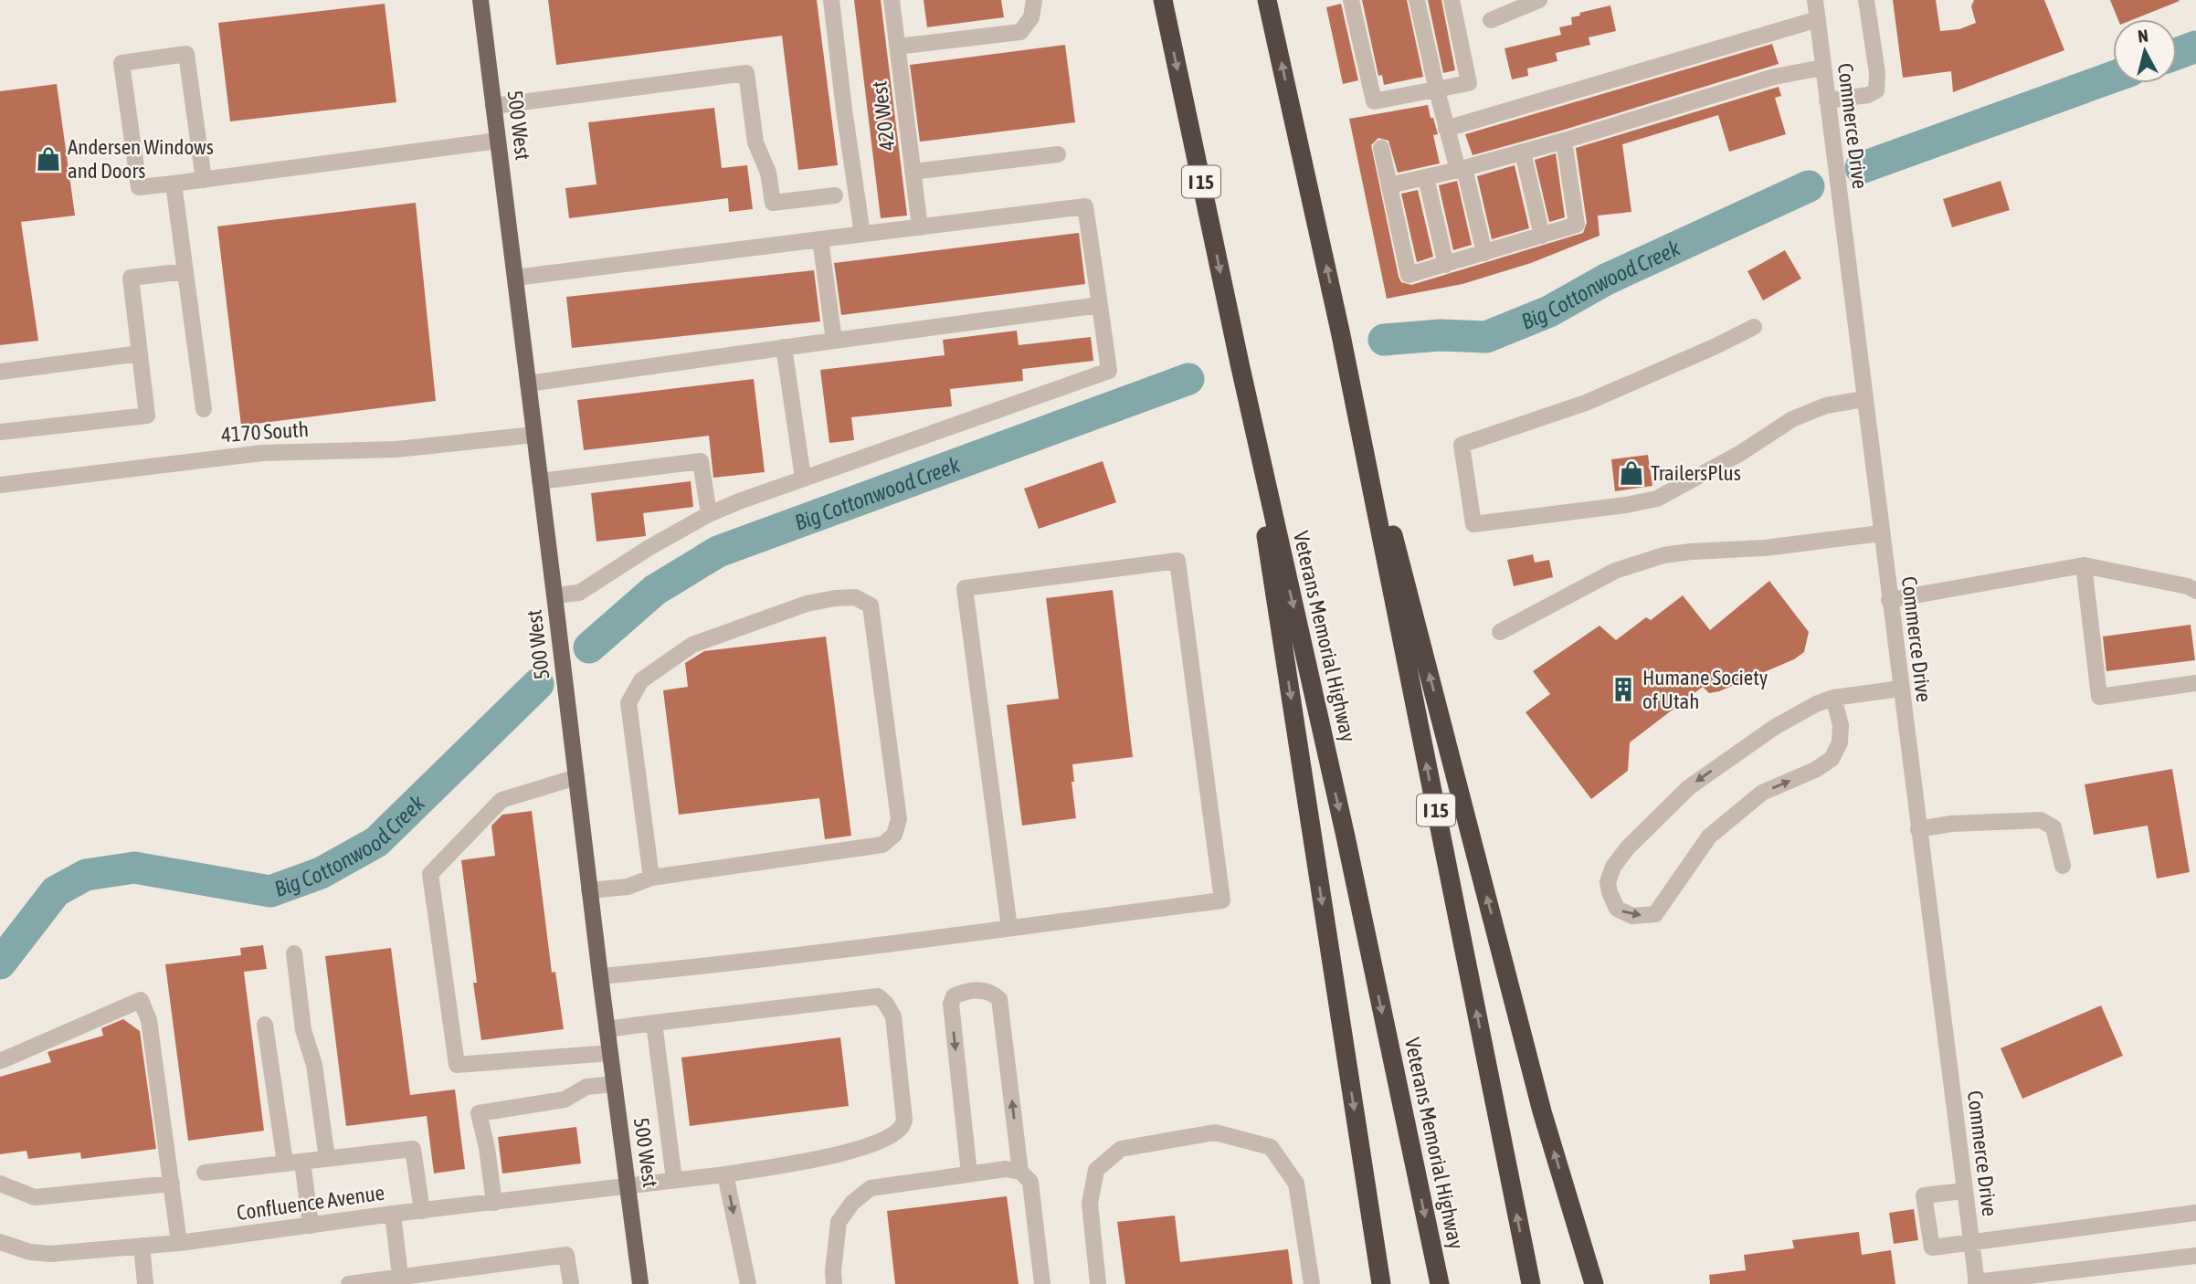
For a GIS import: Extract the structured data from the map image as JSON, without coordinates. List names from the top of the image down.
{
  "streets": {
    "highway": ["I 15", "Veterans Memorial Highway"],
    "main road": ["500 West"],
    "street": [
      "420 West",
      "Commerce Drive",
      "4170 South",
      "Confluence Avenue"
    ]
  },
  "crossings": [
    ["500 West", "4170 South"],
    ["500 West", "Confluence Avenue"]
  ],
  "water": ["Big Cottonwood Creek"],
  "places": {
    "shop": ["Andersen Windows and Doors", "TrailersPlus"],
    "building": ["Humane Society of Utah"]
  },
  "north": "top"
}
